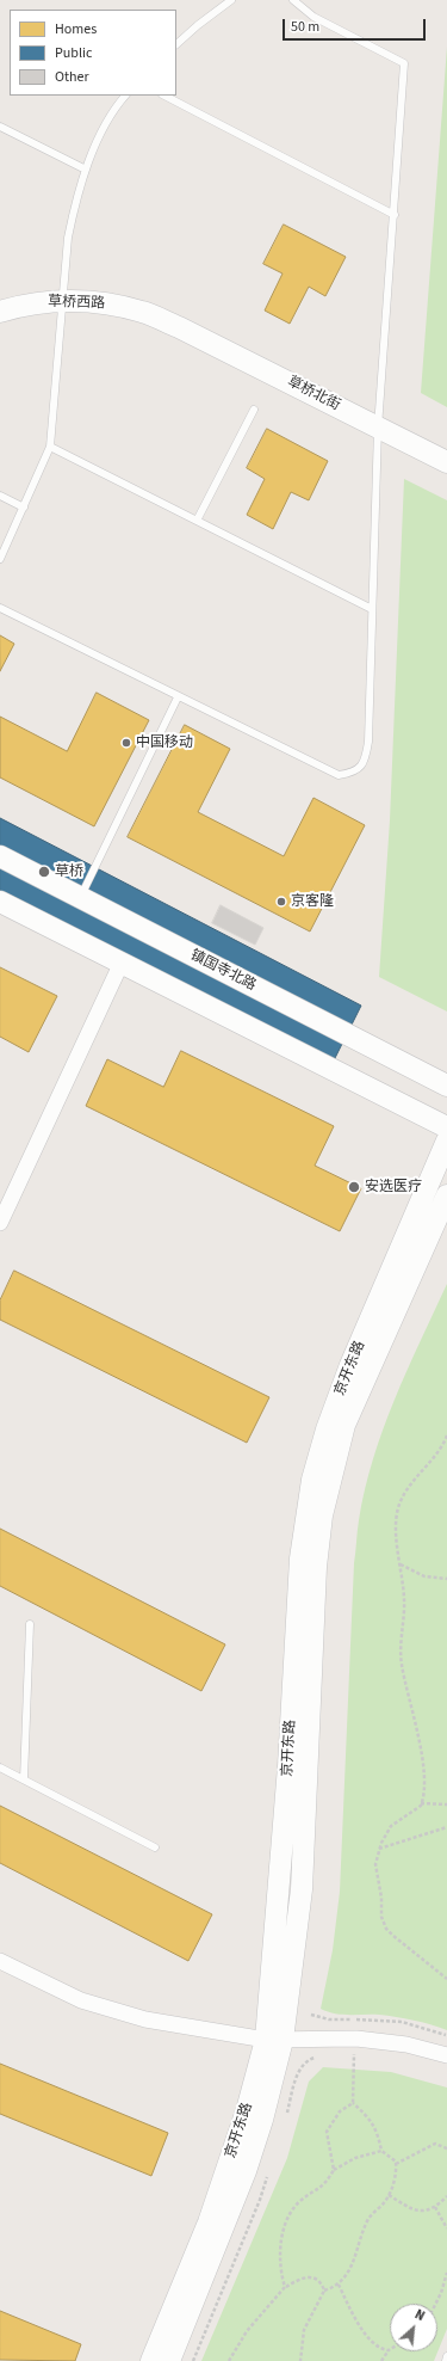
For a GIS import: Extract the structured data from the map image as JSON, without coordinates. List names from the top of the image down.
{
  "streets": {
    "street": [
      "草桥西路",
      "草桥北街",
      "镇国寺北路",
      "京开东路"
    ]
  },
  "crossings": [
    ["草桥西路", "草桥北街"]
  ],
  "places": [
    "中国移动",
    "草桥",
    "京客隆",
    "安选医疗"
  ],
  "legend": ["Homes", "Public", "Other"],
  "scale_bar": "50 m",
  "north": "top right"
}
